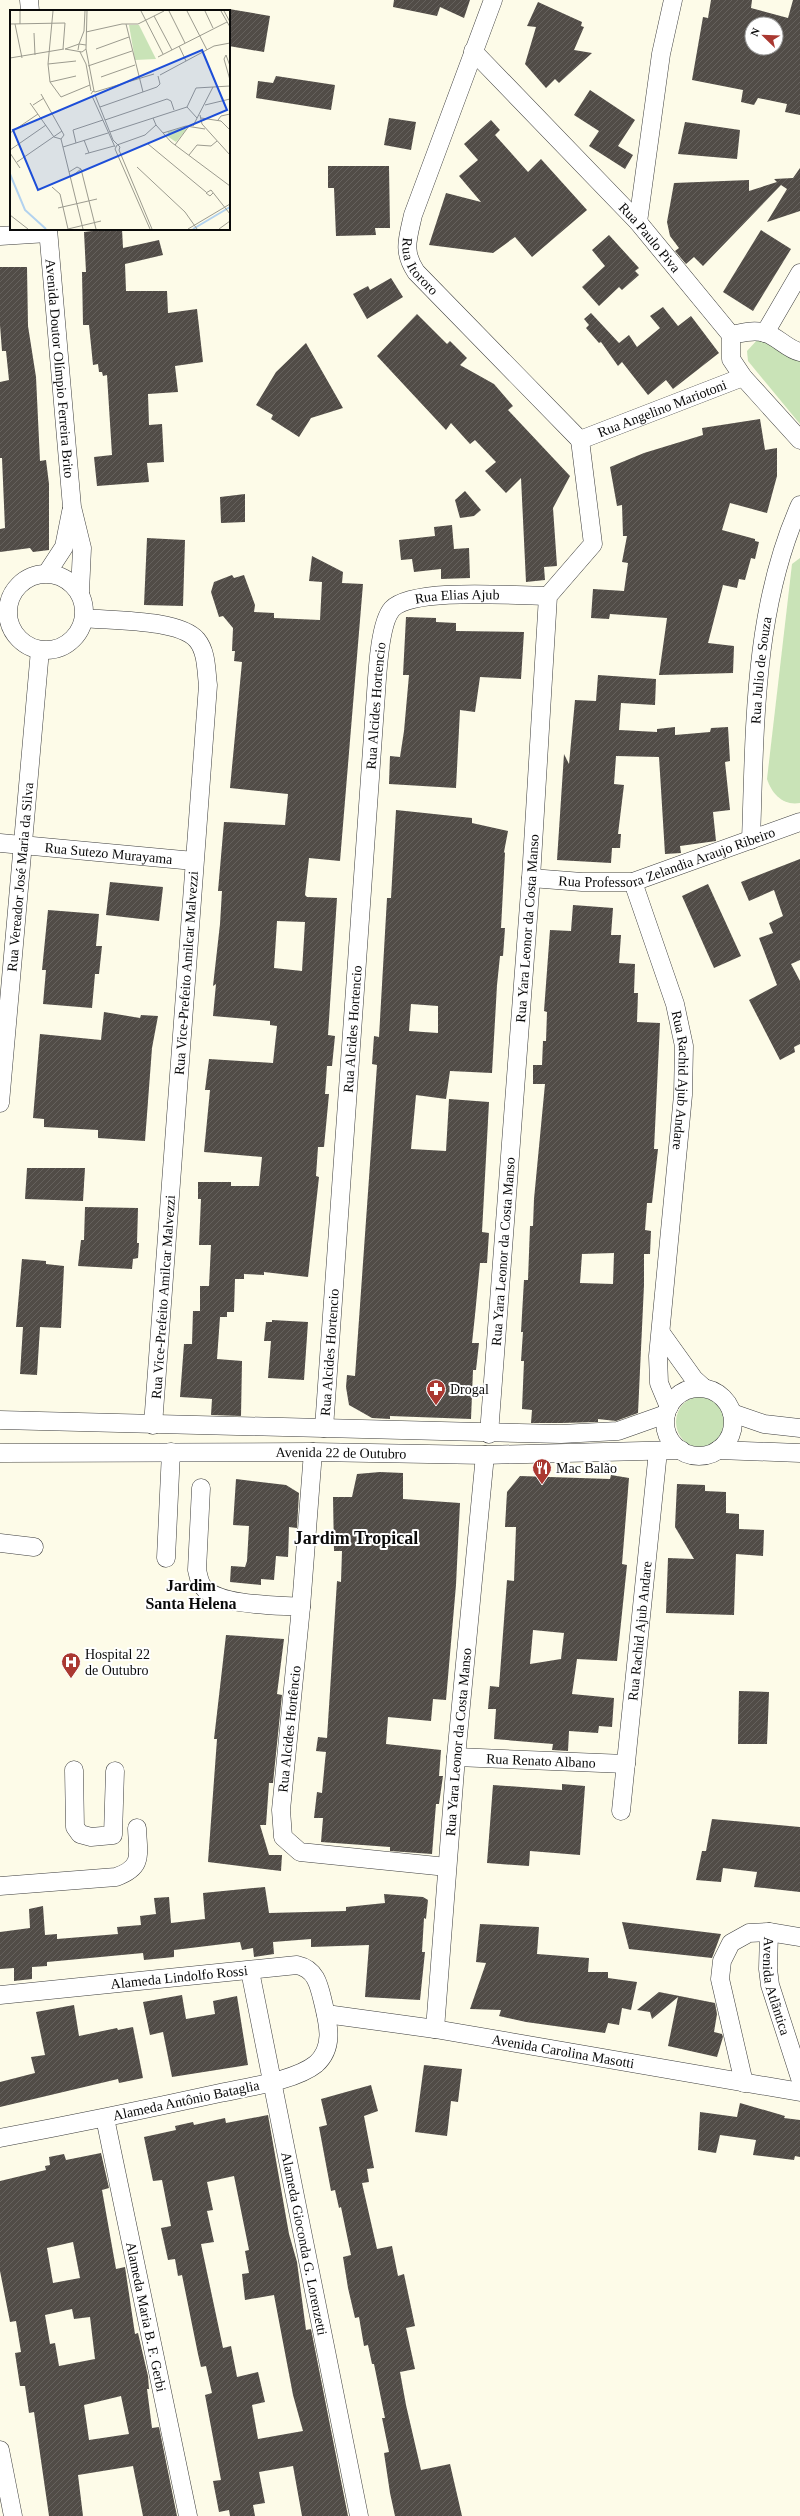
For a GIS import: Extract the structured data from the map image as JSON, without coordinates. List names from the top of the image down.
{
  "streets": {
    "street": [
      "Rua Paulo Piva",
      "Rua Itororo",
      "Avenida Doutor Olímpio Ferreira Brito",
      "Rua Angelino Mariotoni",
      "Rua Elias Ajub",
      "Rua Julio de Souza",
      "Rua Alcides Hortencio",
      "Rua Sutezo Murayama",
      "Rua Professora Zelandia Araujo Ribeiro",
      "Rua Vereador José Maria da Silva",
      "Rua Yara Leonor da Costa Manso",
      "Rua Vice-Prefeito Amilcar Malvezzi",
      "Rua Rachid Ajub Andare",
      "Avenida 22 de Outubro",
      "Rua Alcides Hortêncio",
      "Rua Renato Albano",
      "Alameda Lindolfo Rossi",
      "Avenida Atlãntica",
      "Avenida Carolina Masotti",
      "Alameda Antônio Bataglia",
      "Alameda Gioconda G. Lorenzetti",
      "Alameda Maria B. F. Gerbi"
    ]
  },
  "crossings": [
    ["Rua Paulo Piva", "Rua Itororo"],
    ["Rua Itororo", "Rua Angelino Mariotoni"],
    ["Avenida Doutor Olímpio Ferreira Brito", "Rua Vereador José Maria da Silva"],
    ["Avenida Doutor Olímpio Ferreira Brito", "Rua Vice-Prefeito Amilcar Malvezzi"],
    ["Rua Elias Ajub", "Rua Alcides Hortencio"],
    ["Rua Elias Ajub", "Rua Yara Leonor da Costa Manso"],
    ["Rua Julio de Souza", "Rua Professora Zelandia Araujo Ribeiro"],
    ["Rua Alcides Hortencio", "Avenida 22 de Outubro"],
    ["Rua Sutezo Murayama", "Rua Vereador José Maria da Silva"],
    ["Rua Sutezo Murayama", "Rua Vice-Prefeito Amilcar Malvezzi"],
    ["Rua Professora Zelandia Araujo Ribeiro", "Rua Yara Leonor da Costa Manso"],
    ["Rua Professora Zelandia Araujo Ribeiro", "Rua Rachid Ajub Andare"],
    ["Rua Vereador José Maria da Silva", "Rua Vice-Prefeito Amilcar Malvezzi"],
    ["Rua Yara Leonor da Costa Manso", "Avenida 22 de Outubro"],
    ["Rua Yara Leonor da Costa Manso", "Rua Alcides Hortêncio"],
    ["Rua Yara Leonor da Costa Manso", "Rua Renato Albano"],
    ["Rua Yara Leonor da Costa Manso", "Avenida Carolina Masotti"],
    ["Rua Vice-Prefeito Amilcar Malvezzi", "Avenida 22 de Outubro"],
    ["Rua Rachid Ajub Andare", "Avenida 22 de Outubro"],
    ["Rua Rachid Ajub Andare", "Rua Renato Albano"],
    ["Avenida 22 de Outubro", "Rua Alcides Hortêncio"],
    ["Alameda Lindolfo Rossi", "Avenida Carolina Masotti"],
    ["Alameda Lindolfo Rossi", "Alameda Antônio Bataglia"],
    ["Alameda Lindolfo Rossi", "Alameda Gioconda G. Lorenzetti"],
    ["Avenida Atlãntica", "Avenida Carolina Masotti"],
    ["Avenida Carolina Masotti", "Alameda Antônio Bataglia"],
    ["Alameda Antônio Bataglia", "Alameda Gioconda G. Lorenzetti"],
    ["Alameda Antônio Bataglia", "Alameda Maria B. F. Gerbi"]
  ],
  "districts": ["Jardim Tropical", "Jardim Santa Helena"],
  "places": {
    "pharmacy": ["Drogal"],
    "restaurant": ["Mac Balão"],
    "hospital": ["Hospital 22 de Outubro"]
  },
  "north": "top left"
}
